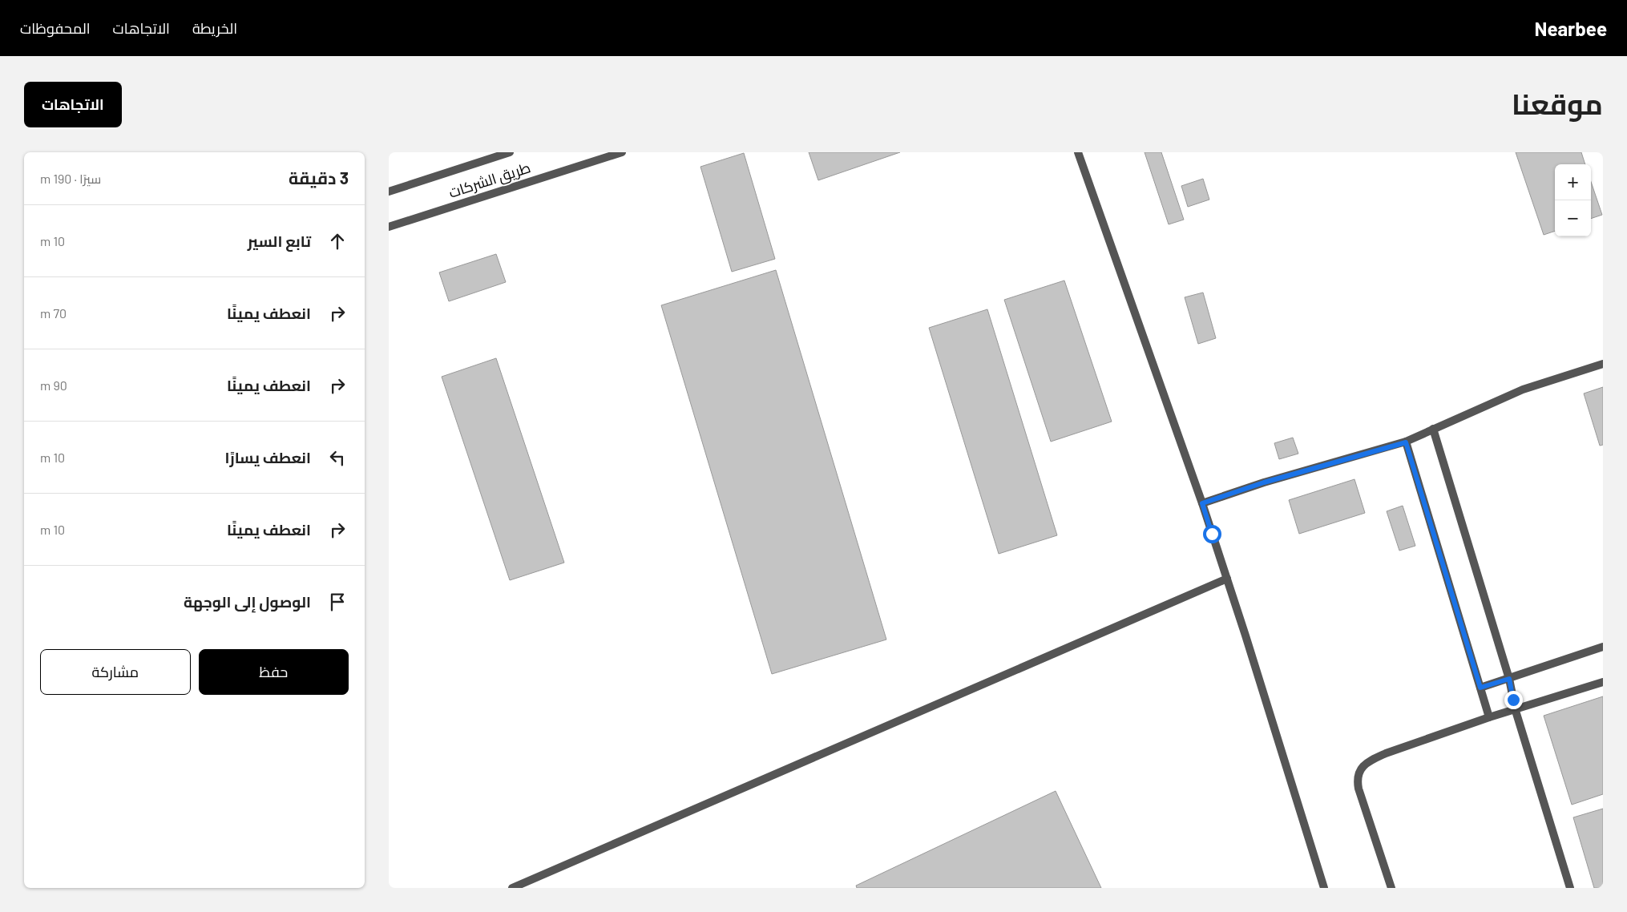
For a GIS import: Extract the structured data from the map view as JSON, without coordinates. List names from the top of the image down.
{
  "streets": {
    "street": ["طريق الشركات"]
  },
  "page": {
    "header": "Nearbee",
    "nav": ["الخريطة", "الاتجاهات", "المحفوظات"],
    "title": "موقعنا",
    "buttons": [
      "الاتجاهات",
      ["حفظ", "مشاركة"]
    ],
    "heading": ["3 دقيقة", "سيرًا · 190 m"],
    "map_buttons": ["+", "−"],
    "list": [
      ["تابع السير", "10 m"],
      ["انعطف يمينًا", "70 m"],
      ["انعطف يمينًا", "90 m"],
      ["انعطف يسارًا", "10 m"],
      ["انعطف يمينًا", "10 m"],
      "الوصول إلى الوجهة"
    ]
  }
}
